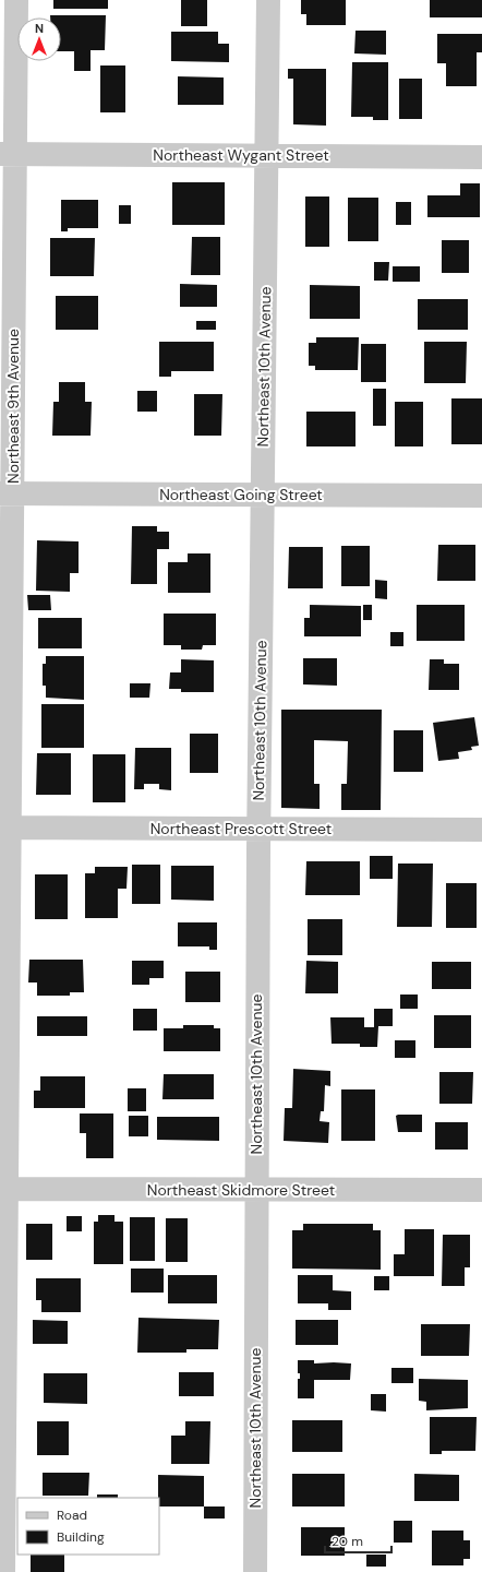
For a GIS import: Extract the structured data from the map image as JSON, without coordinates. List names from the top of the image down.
{
  "streets": {
    "street": [
      "Northeast Wygant Street",
      "Northeast 10th Avenue",
      "Northeast 9th Avenue",
      "Northeast Going Street",
      "Northeast Prescott Street",
      "Northeast Skidmore Street"
    ]
  },
  "crossings": [
    ["Northeast Wygant Street", "Northeast 10th Avenue"],
    ["Northeast Wygant Street", "Northeast 9th Avenue"],
    ["Northeast 10th Avenue", "Northeast Going Street"],
    ["Northeast 10th Avenue", "Northeast Prescott Street"],
    ["Northeast 10th Avenue", "Northeast Skidmore Street"],
    ["Northeast 9th Avenue", "Northeast Going Street"],
    ["Northeast 9th Avenue", "Northeast Prescott Street"],
    ["Northeast 9th Avenue", "Northeast Skidmore Street"]
  ],
  "legend": ["Road", "Building"],
  "scale_bar": "20 m",
  "north": "top"
}
